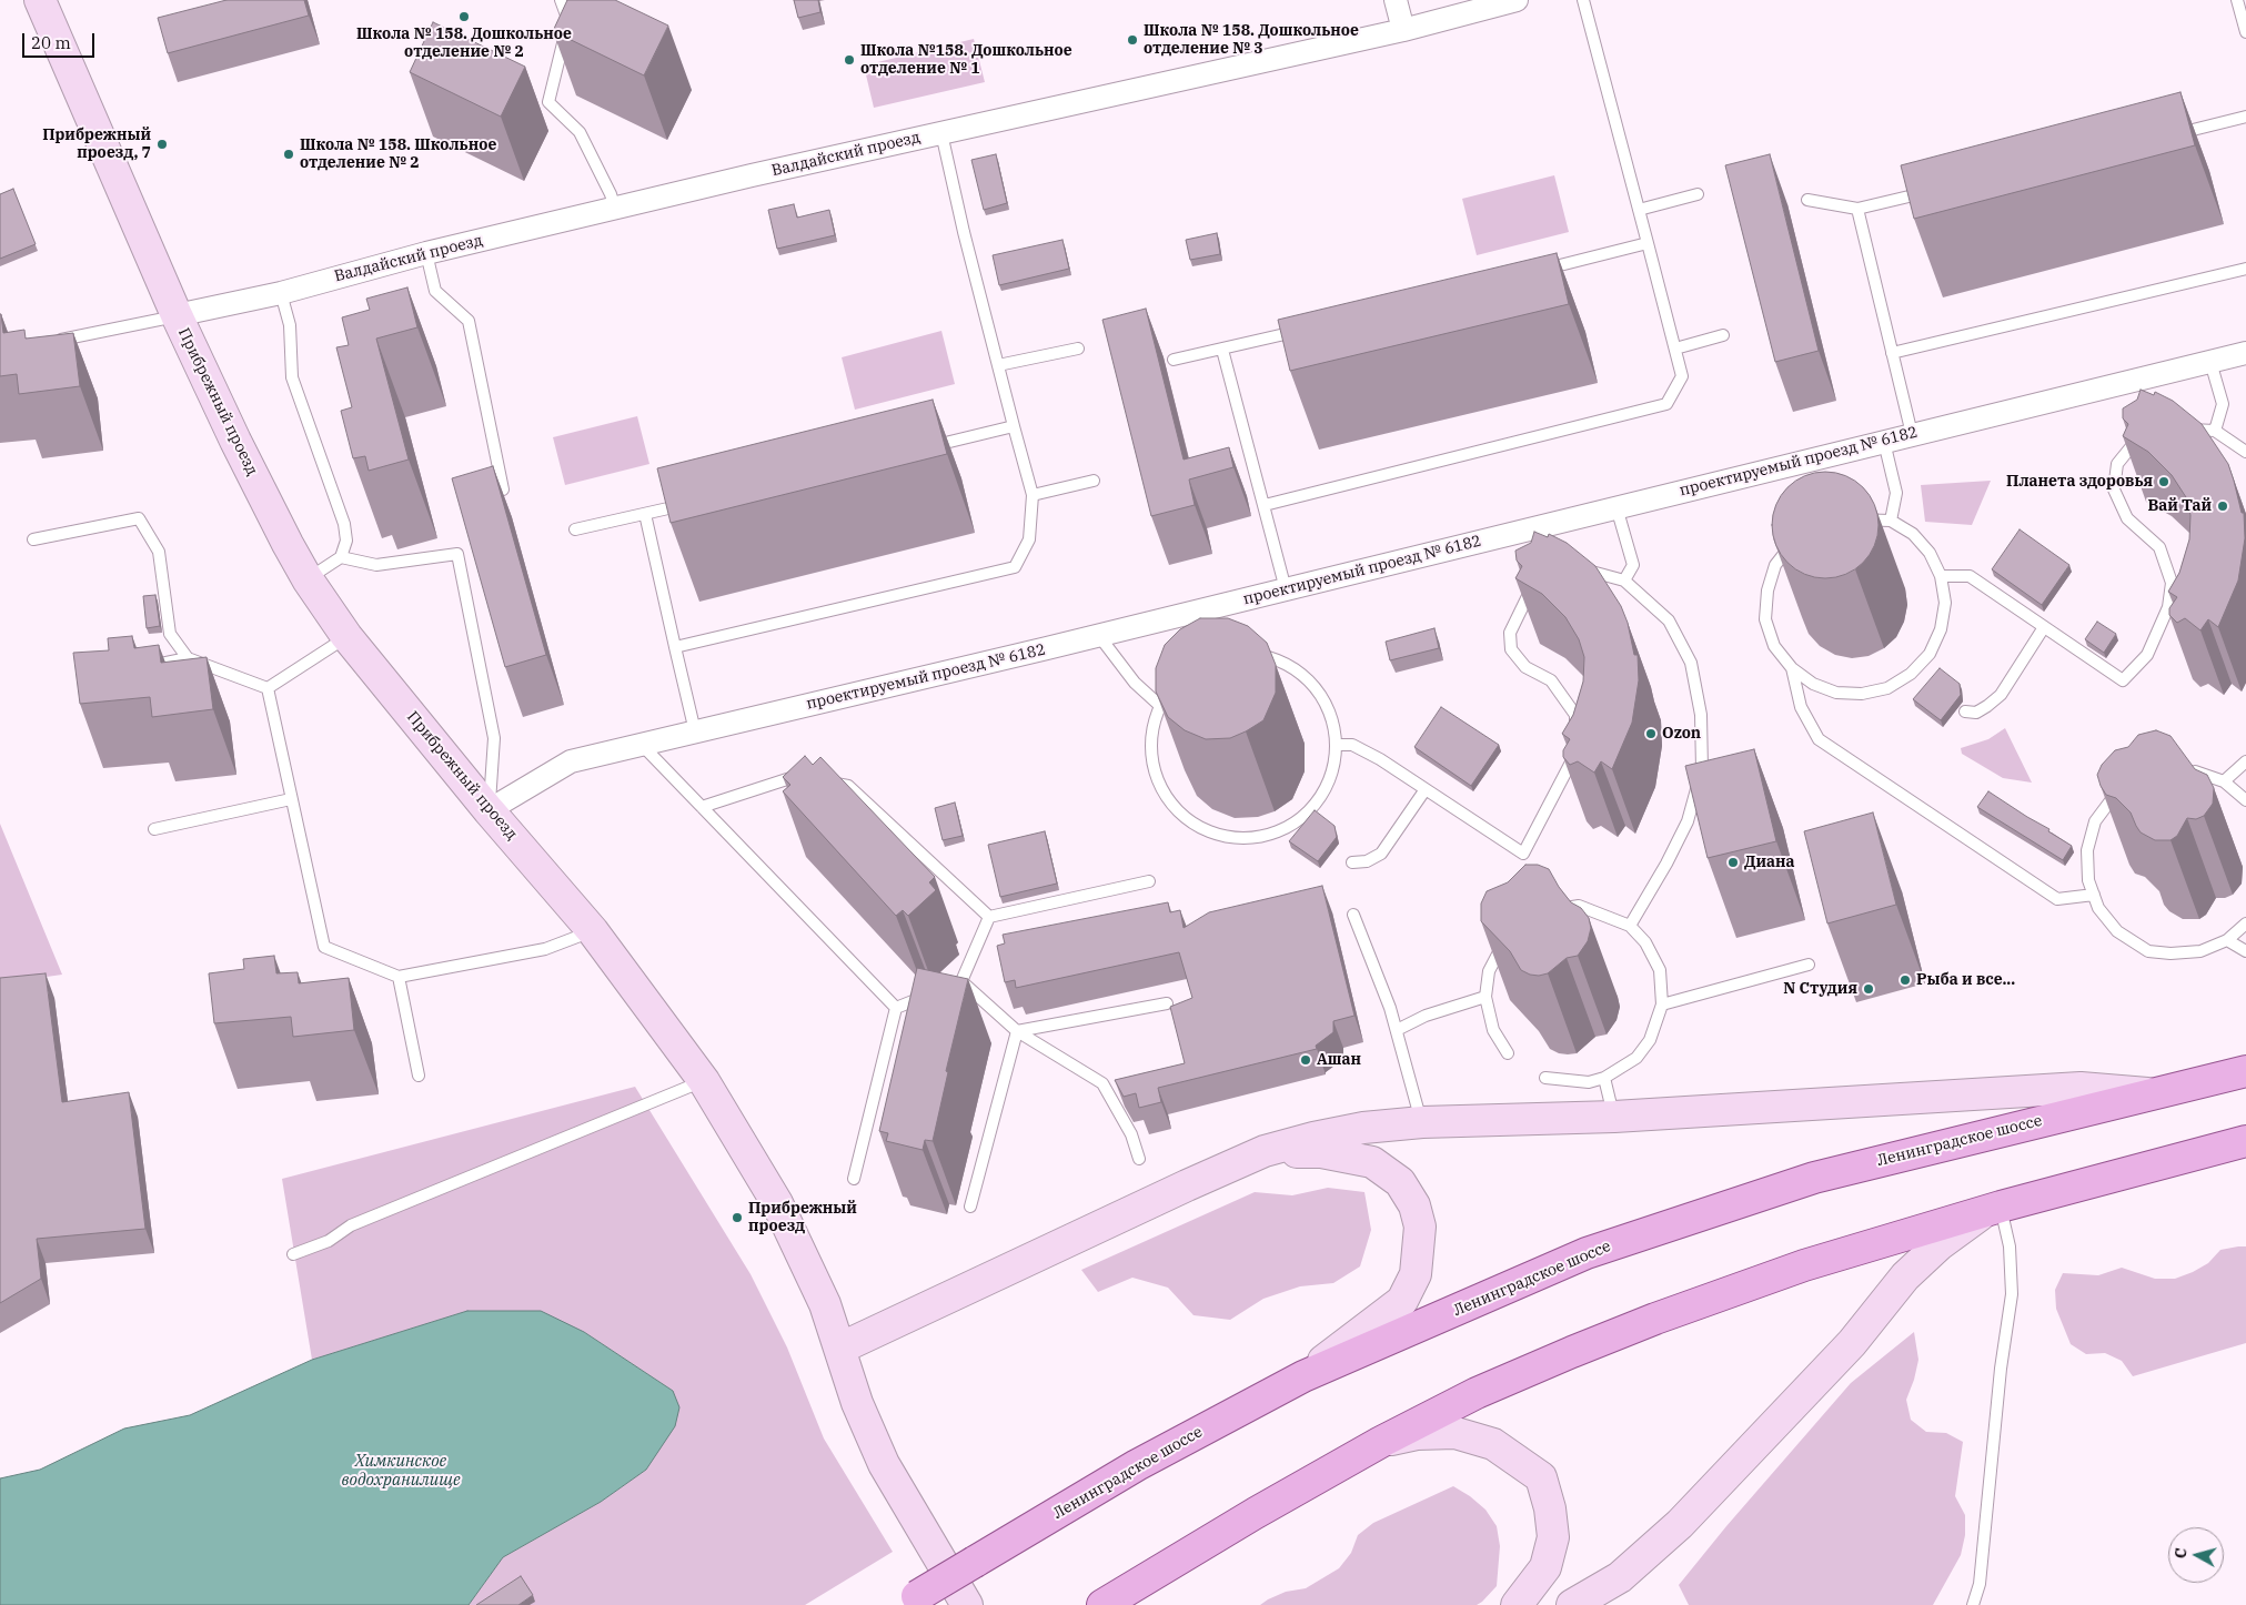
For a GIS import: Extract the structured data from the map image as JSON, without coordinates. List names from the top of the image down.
{
  "streets": {
    "main road": ["Ленинградское шоссе"],
    "street": ["Валдайский проезд", "Прибрежный проезд", "проектируемый проезд № 6182"]
  },
  "crossings": [
    ["Валдайский проезд", "Прибрежный проезд"],
    ["Прибрежный проезд", "проектируемый проезд № 6182"]
  ],
  "water": ["Химкинское водохранилище"],
  "places": [
    "Школа № 158. Дошкольное отделение № 2",
    "Школа № 158. Дошкольное отделение № 3",
    "Школа №158. Дошкольное отделение № 1",
    "Прибрежный проезд, 7",
    "Школа № 158. Школьное отделение № 2",
    "Планета здоровья",
    "Вай Тай",
    "Ozon",
    "Диана",
    "Рыба и все...",
    "N Студия",
    "Ашан",
    "Прибрежный проезд"
  ],
  "scale_bar": "20 m",
  "north": "left"
}
